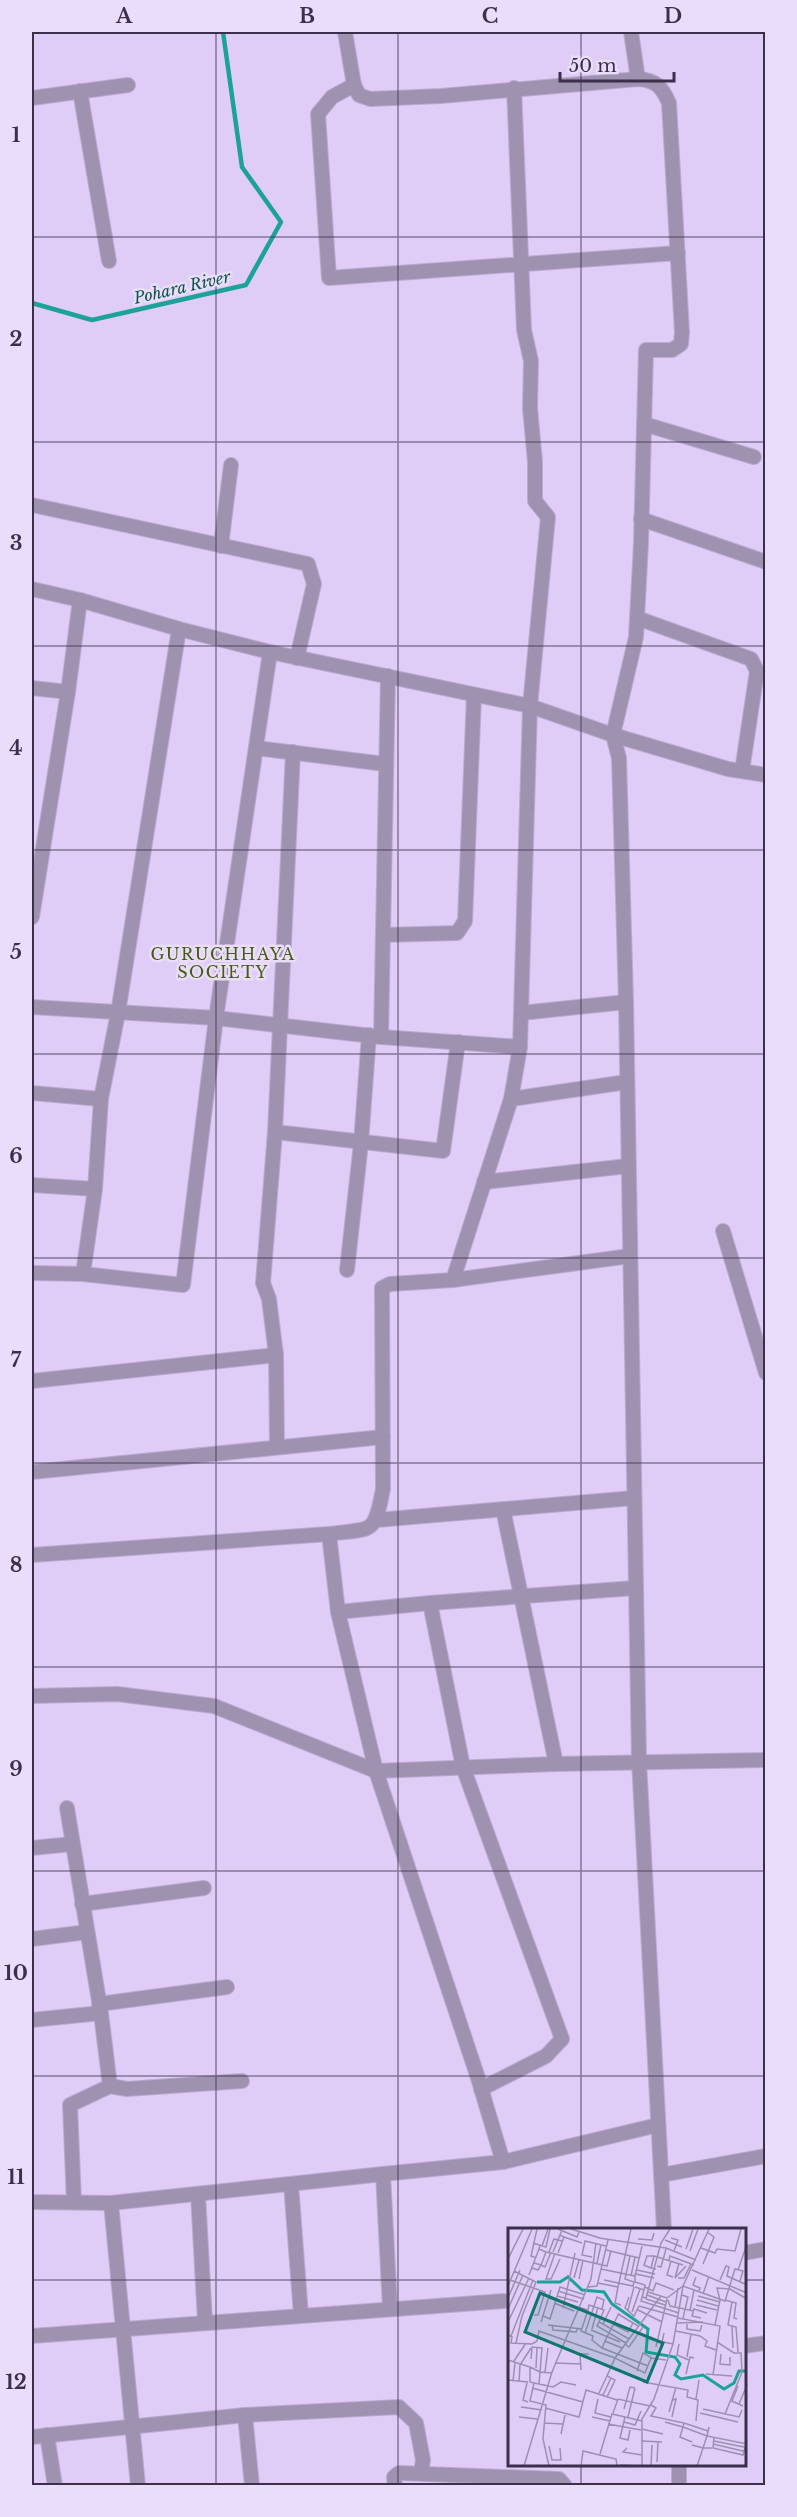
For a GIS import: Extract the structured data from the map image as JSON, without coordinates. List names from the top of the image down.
{
  "districts": ["GURUCHHAYA SOCIETY"],
  "water": ["Pohara River"],
  "scale_bar": "50 m",
  "grid": {
    "columns": [
      "A",
      "B",
      "C",
      "D"
    ],
    "rows": [
      "1",
      "2",
      "3",
      "4",
      "5",
      "6",
      "7",
      "8",
      "9",
      "10",
      "11",
      "12"
    ]
  }
}
